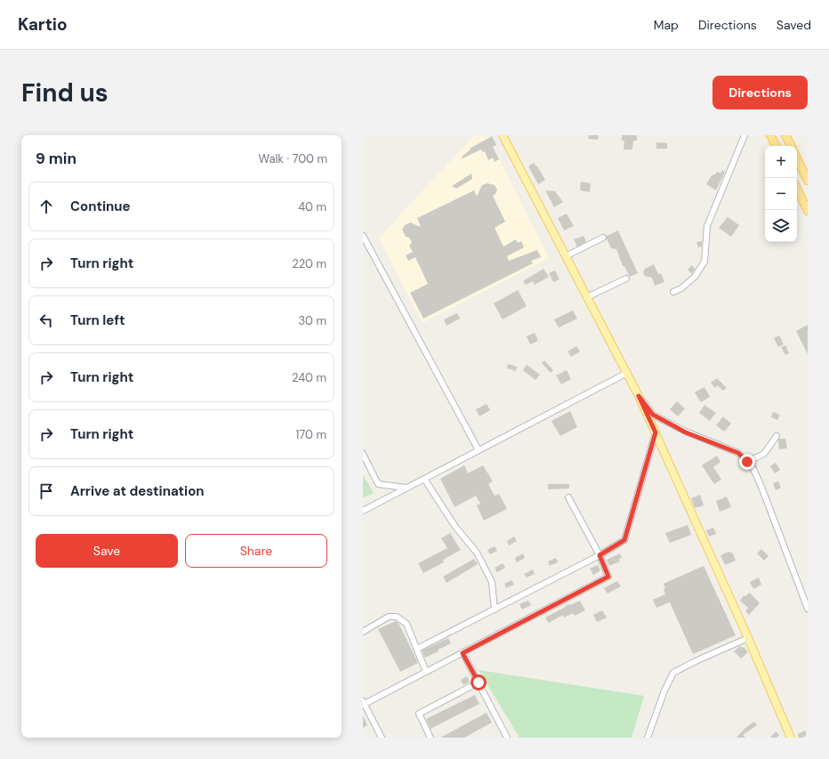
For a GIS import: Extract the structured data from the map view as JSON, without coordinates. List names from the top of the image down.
{
  "page": {
    "header": "Kartio",
    "nav": ["Map", "Directions", "Saved"],
    "buttons": [
      "Directions",
      ["Save", "Share"]
    ],
    "title": "Find us",
    "heading": ["9 min", "Walk · 700 m"],
    "map_buttons": ["+", "−"],
    "list": [
      ["Continue", "40 m"],
      ["Turn right", "220 m"],
      ["Turn left", "30 m"],
      ["Turn right", "240 m"],
      ["Turn right", "170 m"],
      "Arrive at destination"
    ]
  }
}
